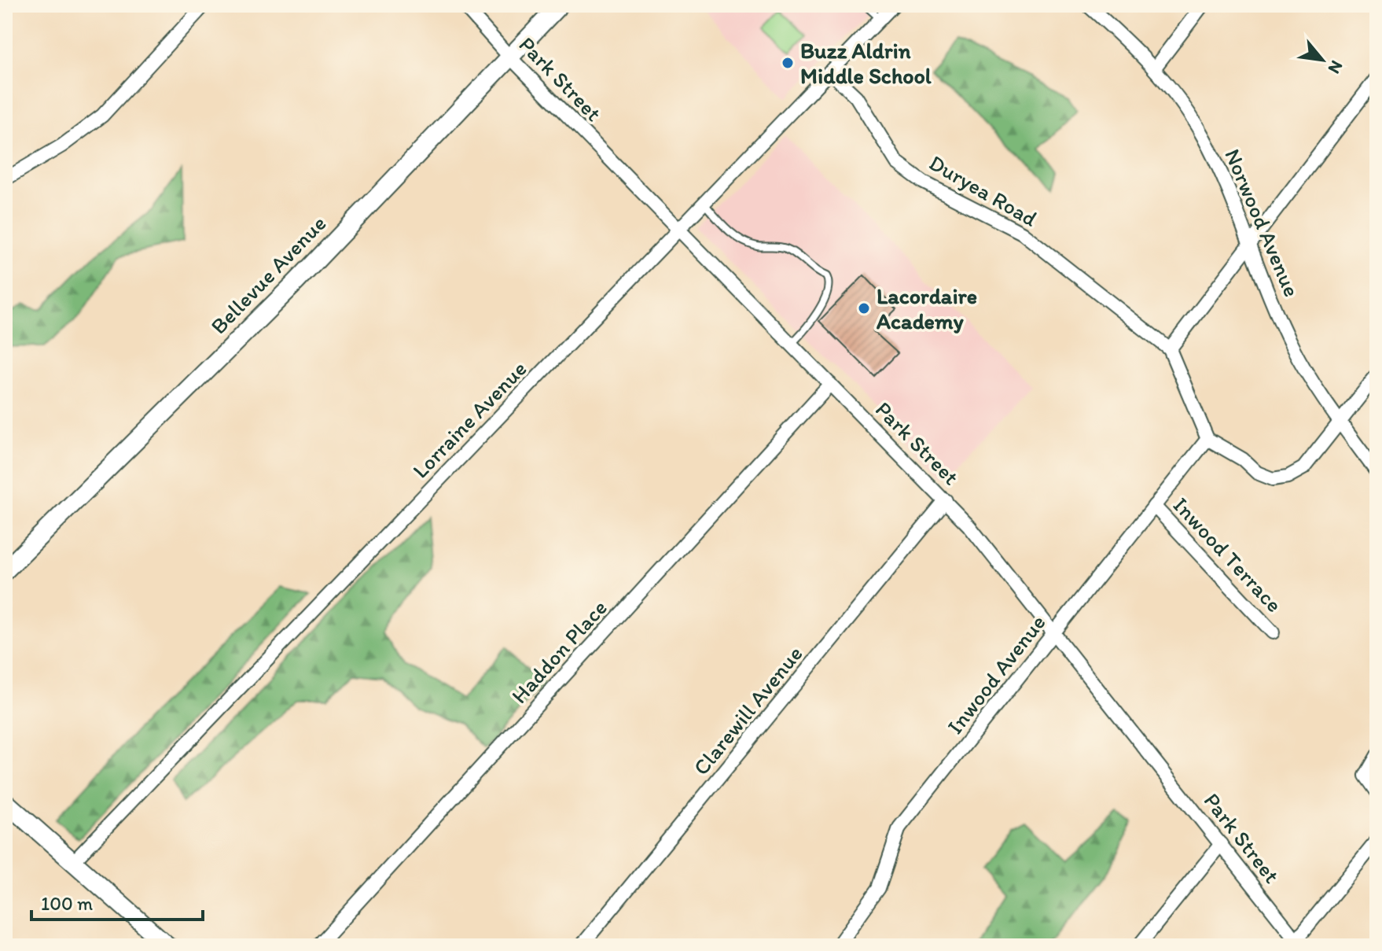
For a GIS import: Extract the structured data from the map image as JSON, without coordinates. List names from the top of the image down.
{
  "streets": {
    "street": [
      "Park Street",
      "Duryea Road",
      "Norwood Avenue",
      "Bellevue Avenue",
      "Lorraine Avenue",
      "Inwood Terrace",
      "Haddon Place",
      "Inwood Avenue",
      "Clarewill Avenue"
    ]
  },
  "crossings": [
    ["Park Street", "Bellevue Avenue"],
    ["Park Street", "Lorraine Avenue"],
    ["Park Street", "Haddon Place"],
    ["Park Street", "Inwood Avenue"],
    ["Park Street", "Clarewill Avenue"],
    ["Duryea Road", "Lorraine Avenue"],
    ["Inwood Terrace", "Inwood Avenue"]
  ],
  "places": ["Buzz Aldrin Middle School", "Lacordaire Academy"],
  "scale_bar": "100 m",
  "north": "bottom right"
}
